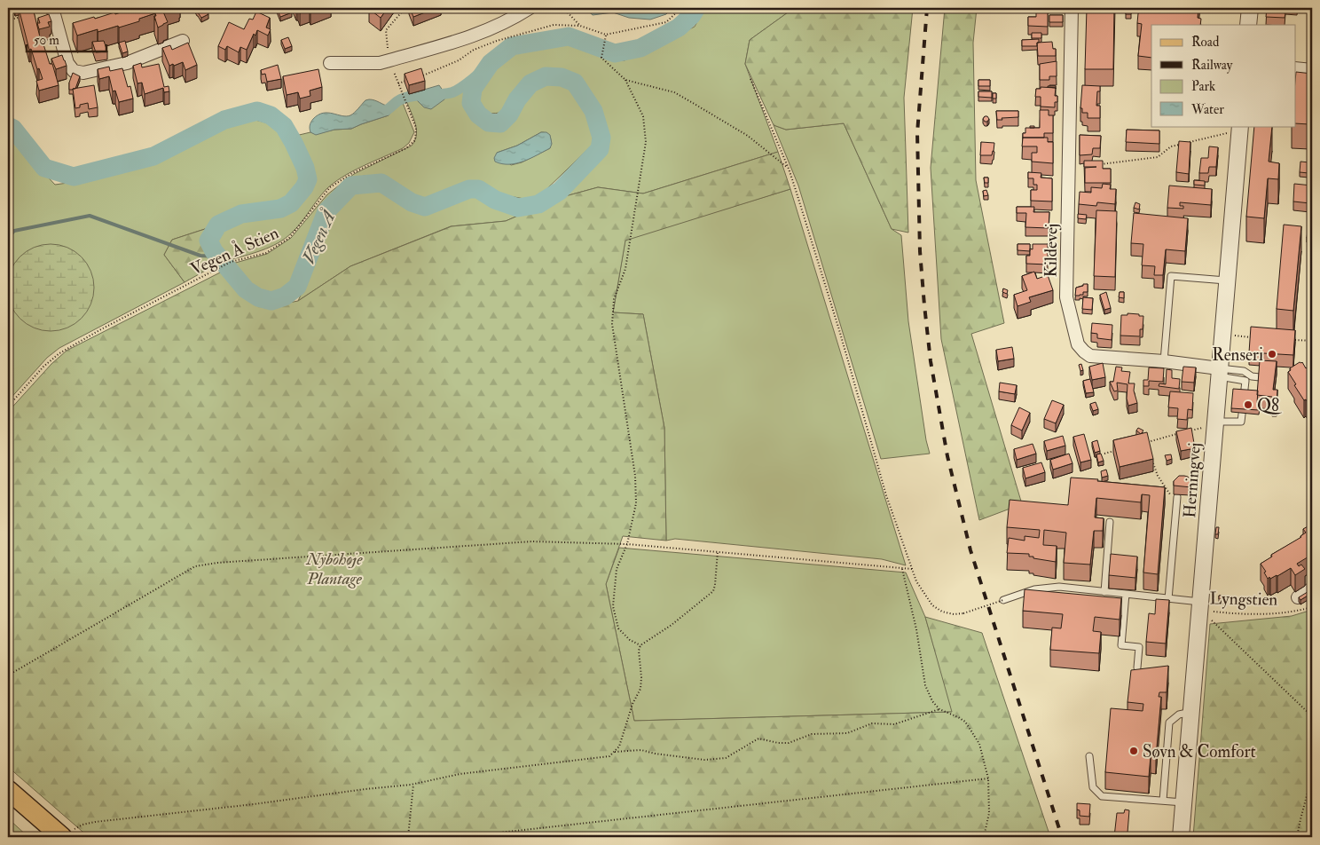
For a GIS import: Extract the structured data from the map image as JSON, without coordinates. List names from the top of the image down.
{
  "streets": {
    "street": ["Kildevej", "Herningvej"],
    "path": ["Vegen Å Stien", "Lyngstien"]
  },
  "crossings": [
    ["Kildevej", "Herningvej"],
    ["Herningvej", "Lyngstien"]
  ],
  "water": ["Vegen Å"],
  "parks": ["Nybohøje Plantage"],
  "places": ["Renseri", "Q8", "Søvn & Comfort"],
  "legend": [
    "Road",
    "Railway",
    "Park",
    "Water"
  ],
  "scale_bar": "50 m"
}
